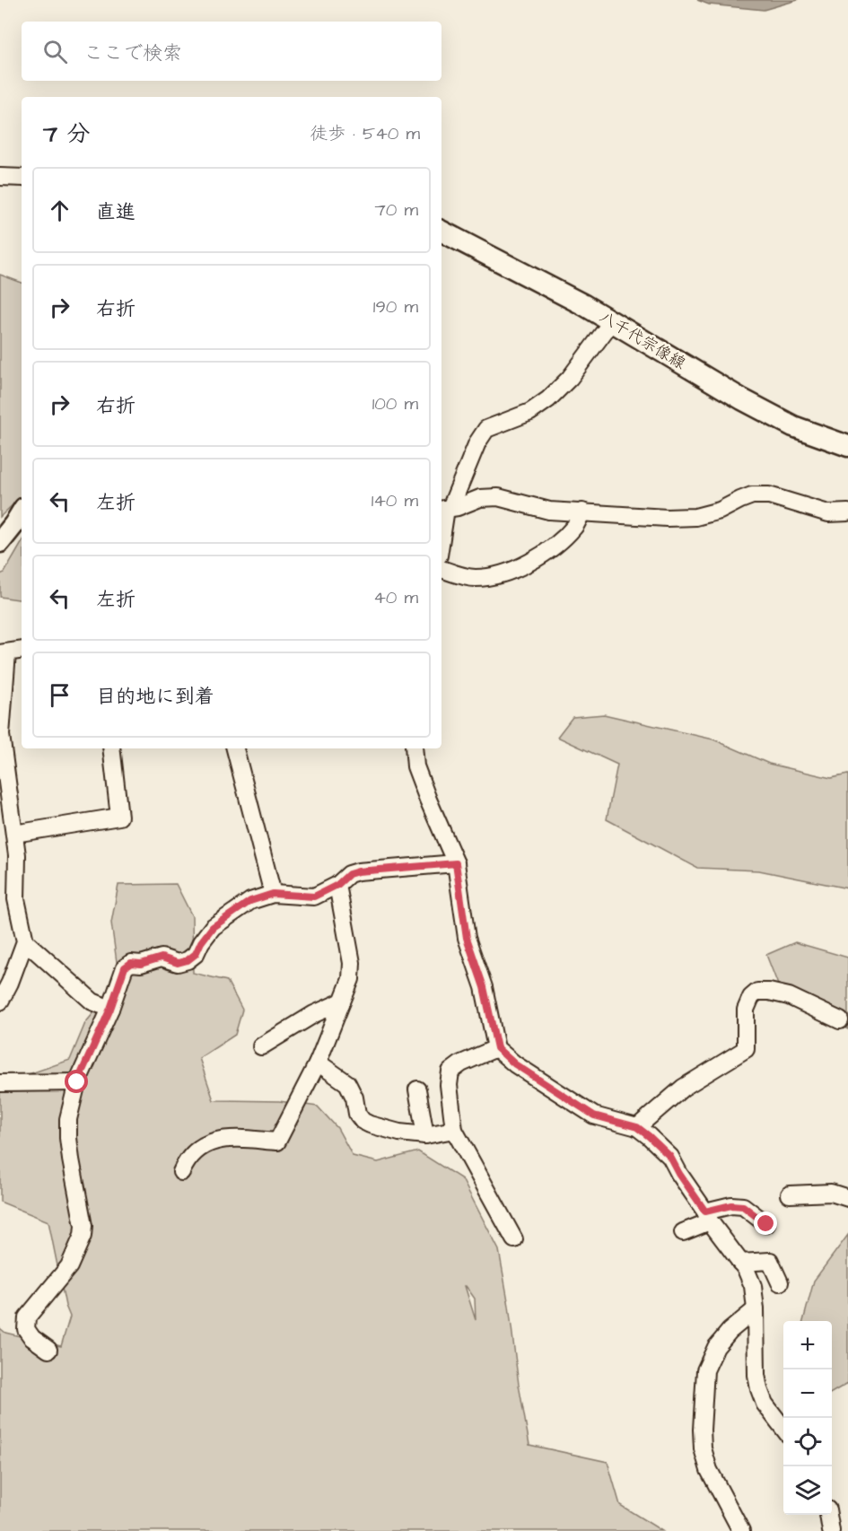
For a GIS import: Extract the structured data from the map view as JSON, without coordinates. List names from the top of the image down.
{
  "streets": {
    "main road": ["八千代宗像線"]
  },
  "page": {
    "search": "ここで検索",
    "heading": ["7 分", "徒歩 · 540 m"],
    "list": [
      ["直進", "70 m"],
      ["右折", "190 m"],
      ["右折", "100 m"],
      ["左折", "140 m"],
      ["左折", "40 m"],
      "目的地に到着"
    ],
    "map_buttons": ["+", "−"]
  }
}
